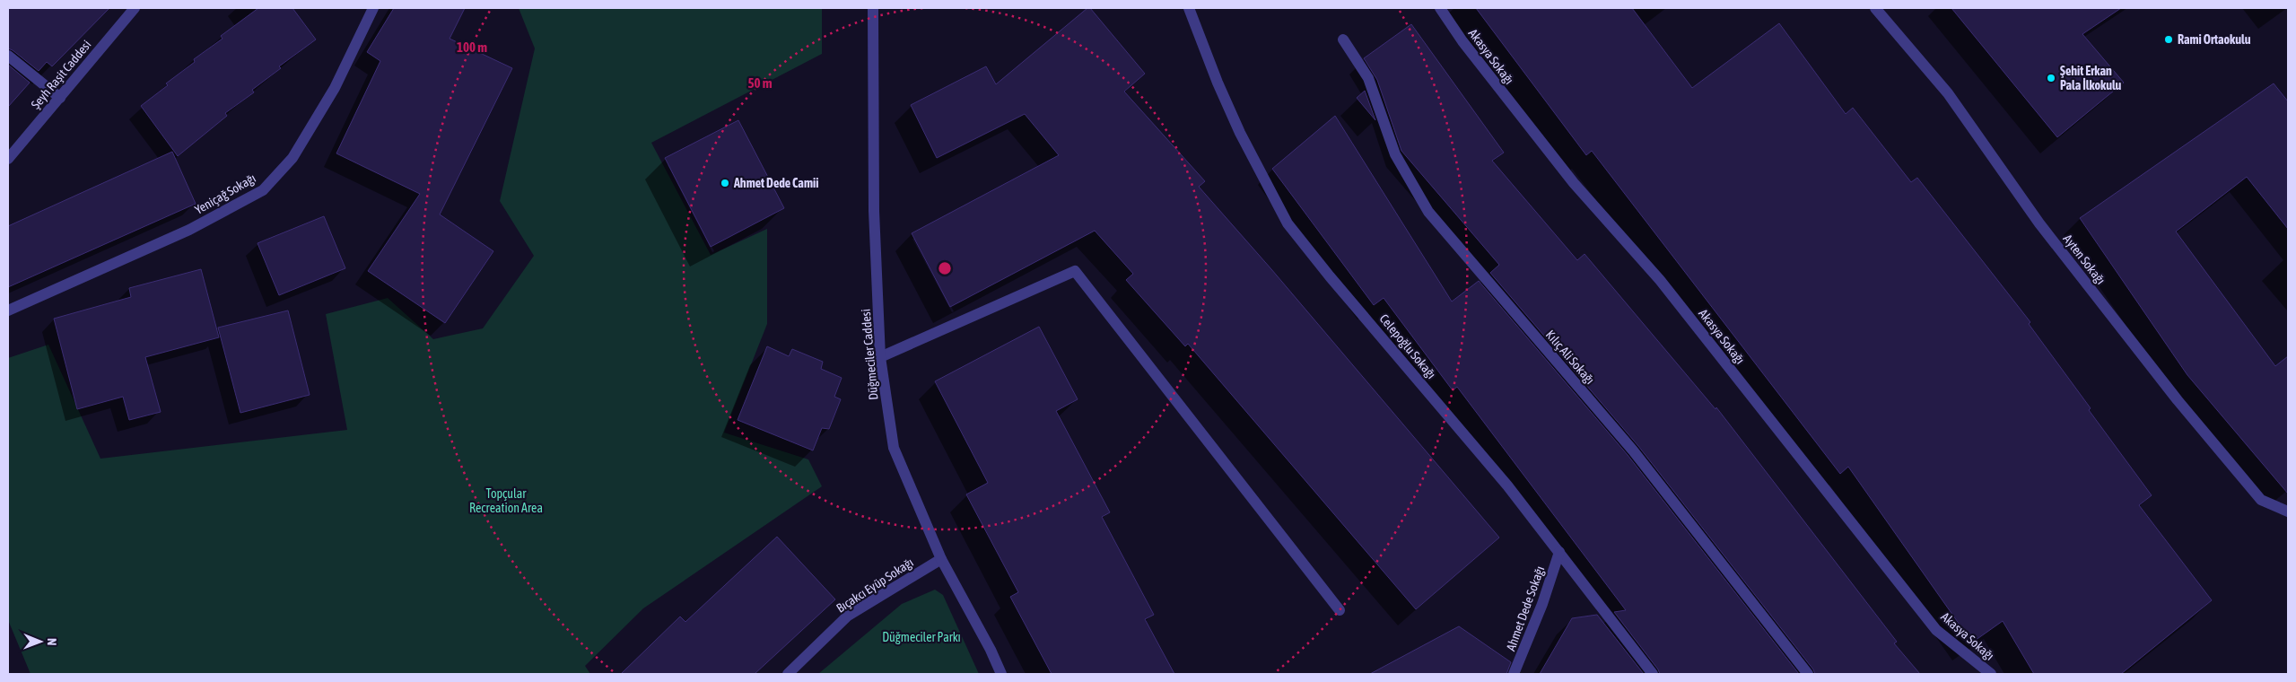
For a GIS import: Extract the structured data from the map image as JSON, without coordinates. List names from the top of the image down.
{
  "streets": {
    "street": [
      "Akasya Sokağı",
      "Şeyh Raşit Caddesi",
      "Yeniçağ Sokağı",
      "Ayten Sokağı",
      "Celepoğlu Sokağı",
      "Düğmeciler Caddesi",
      "Kılıç Ali Sokağı",
      "Bıçakcı Eyüp Sokağı",
      "Ahmet Dede Sokağı"
    ]
  },
  "crossings": [
    ["Celepoğlu Sokağı", "Ahmet Dede Sokağı"],
    ["Düğmeciler Caddesi", "Bıçakcı Eyüp Sokağı"]
  ],
  "parks": ["Topçular Recreation Area", "Düğmeciler Parkı"],
  "places": ["Rami Ortaokulu", "Şehit Erkan Pala İlkokulu", "Ahmet Dede Camii"],
  "north": "right",
  "rings": ["100 m", "50 m"]
}
